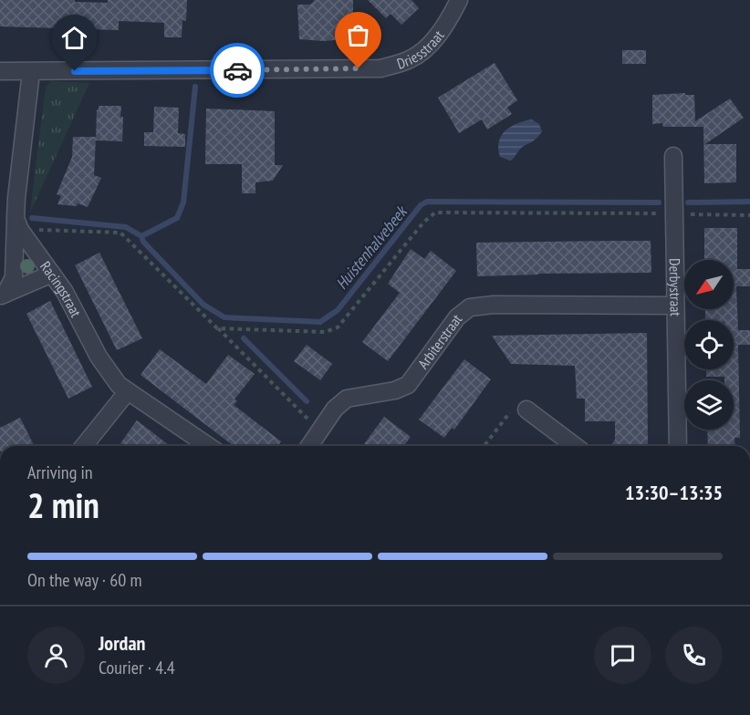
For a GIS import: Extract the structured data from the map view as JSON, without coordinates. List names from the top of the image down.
{
  "streets": {
    "street": [
      "Driesstraat",
      "Derbystraat",
      "Racingstraat",
      "Arbiterstraat"
    ]
  },
  "crossings": [
    ["Derbystraat", "Arbiterstraat"]
  ],
  "water": ["Huistenhalvebeek"],
  "north": "bottom left",
  "page": {
    "heading": ["2 min", "Arriving in", "13:30–13:35"],
    "panel": ["Jordan", "Courier · 4.4"],
    "bar": "On the way · 60 m"
  }
}
